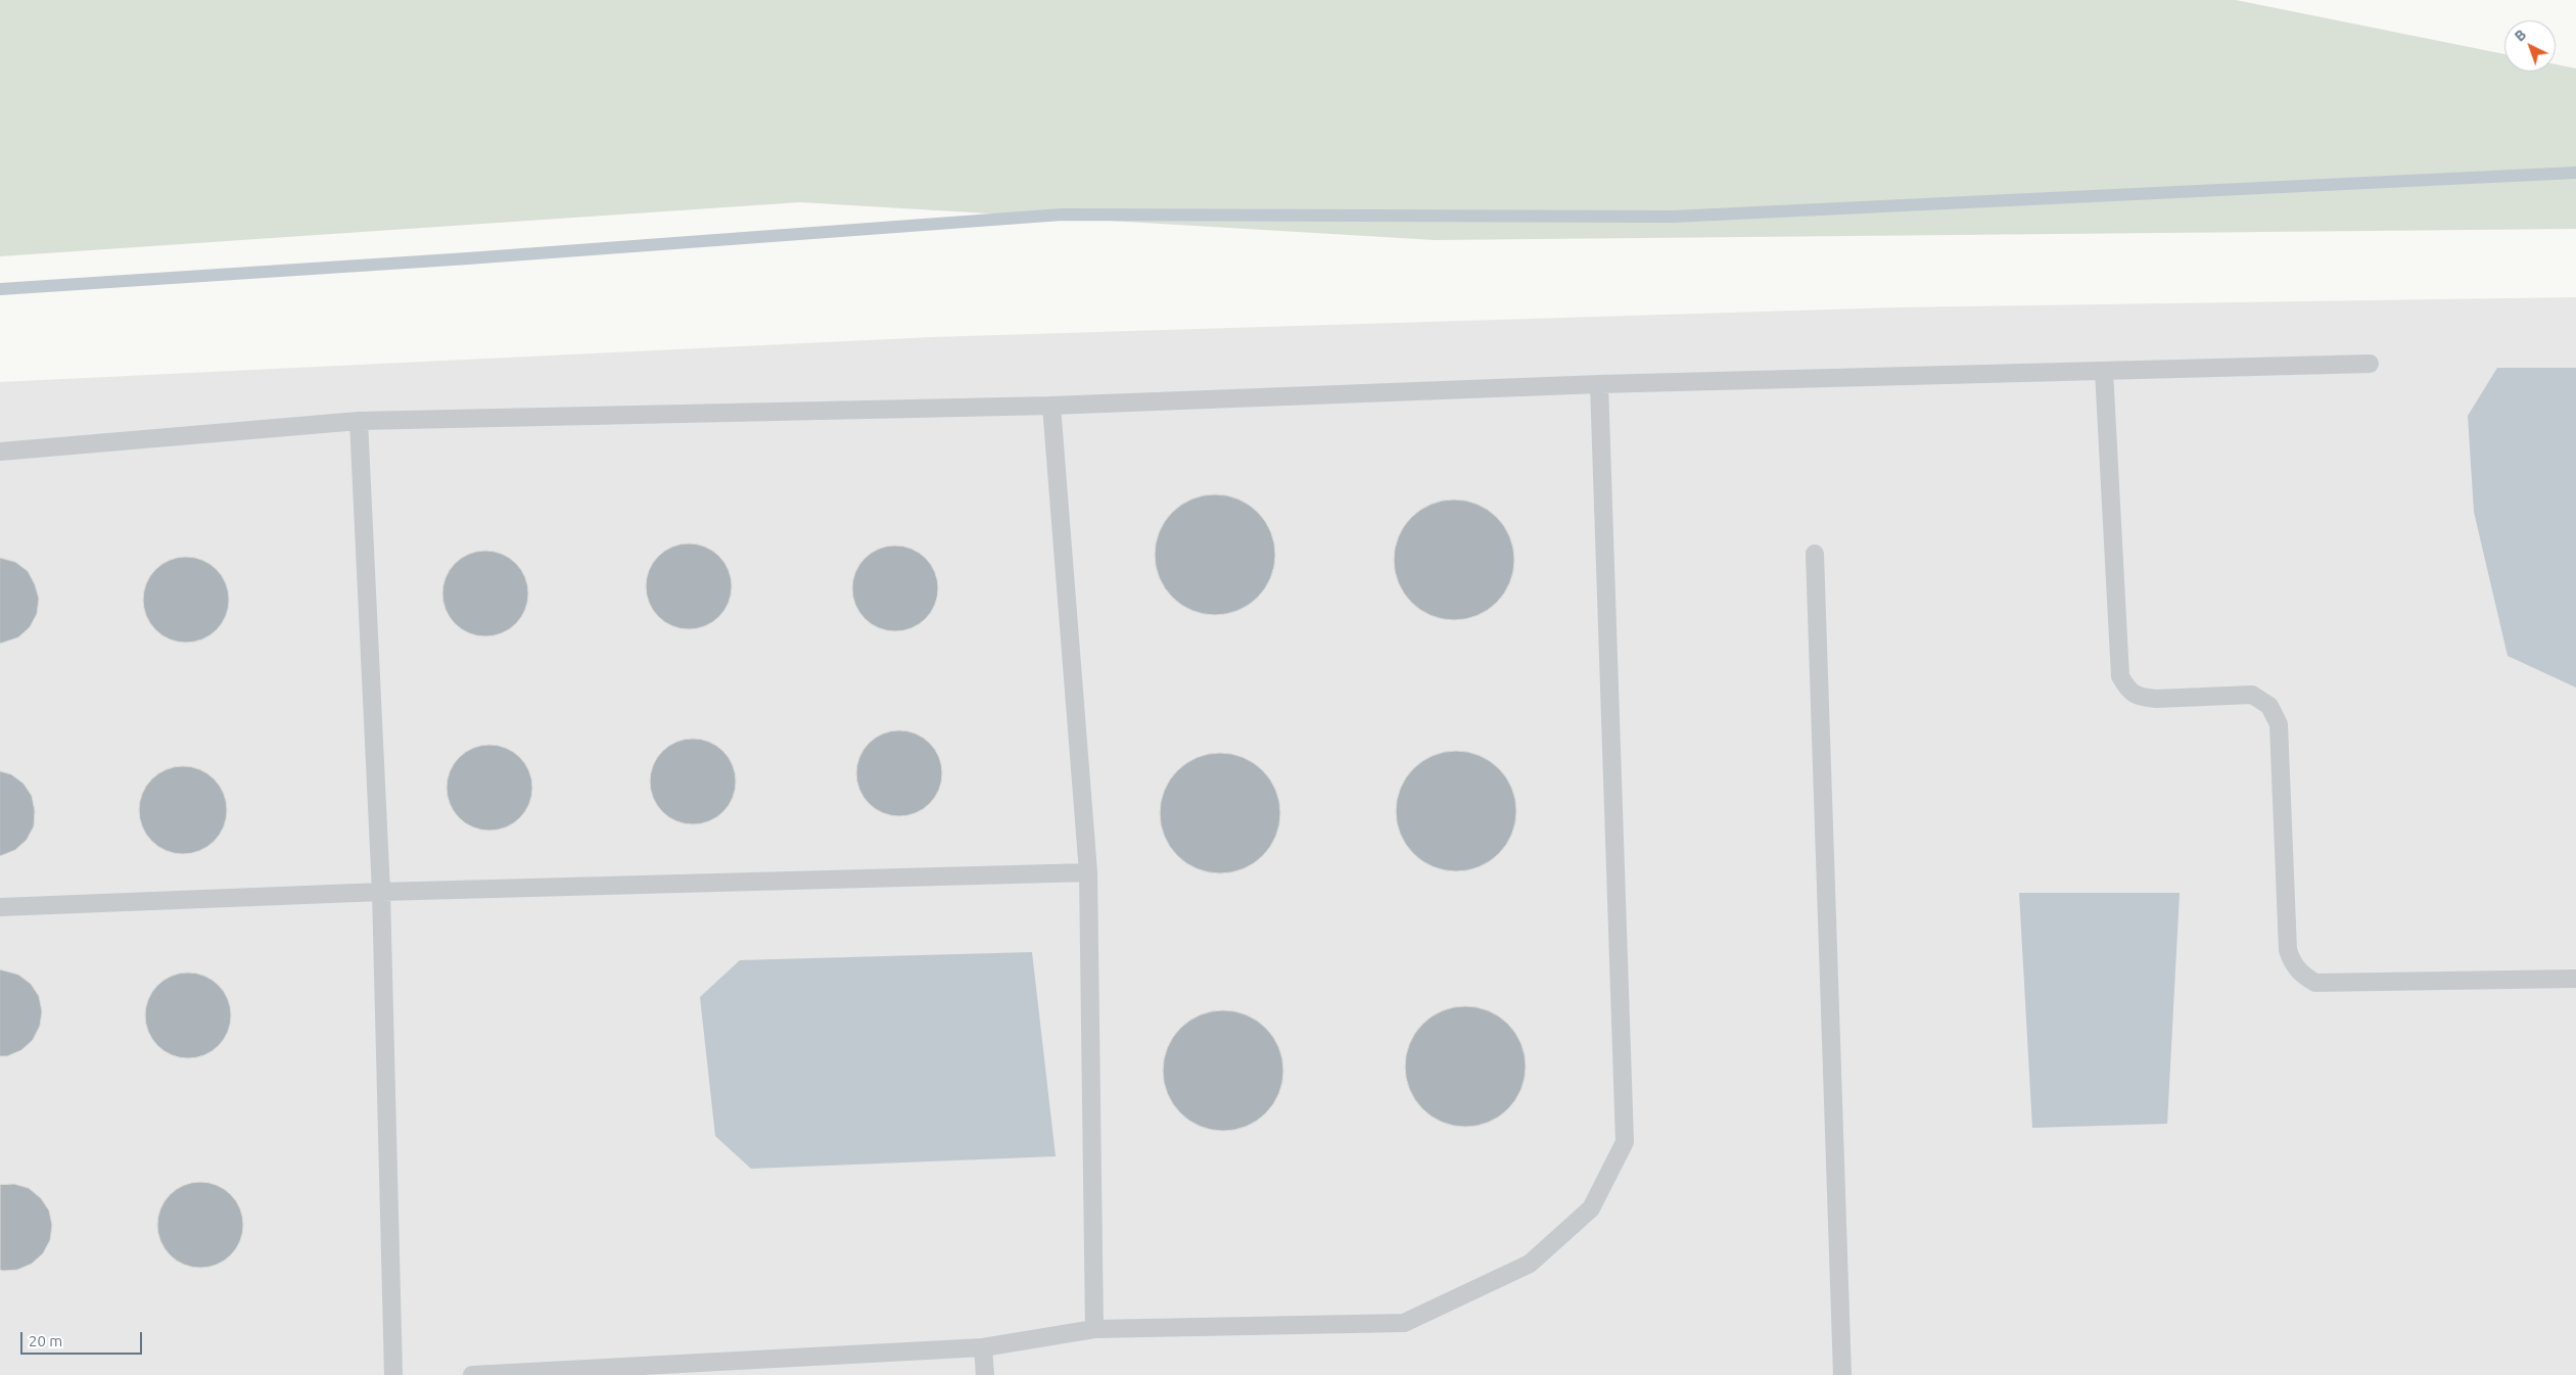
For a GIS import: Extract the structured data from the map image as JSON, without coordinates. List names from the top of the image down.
{
  "scale_bar": "20 m",
  "north": "top left"
}
